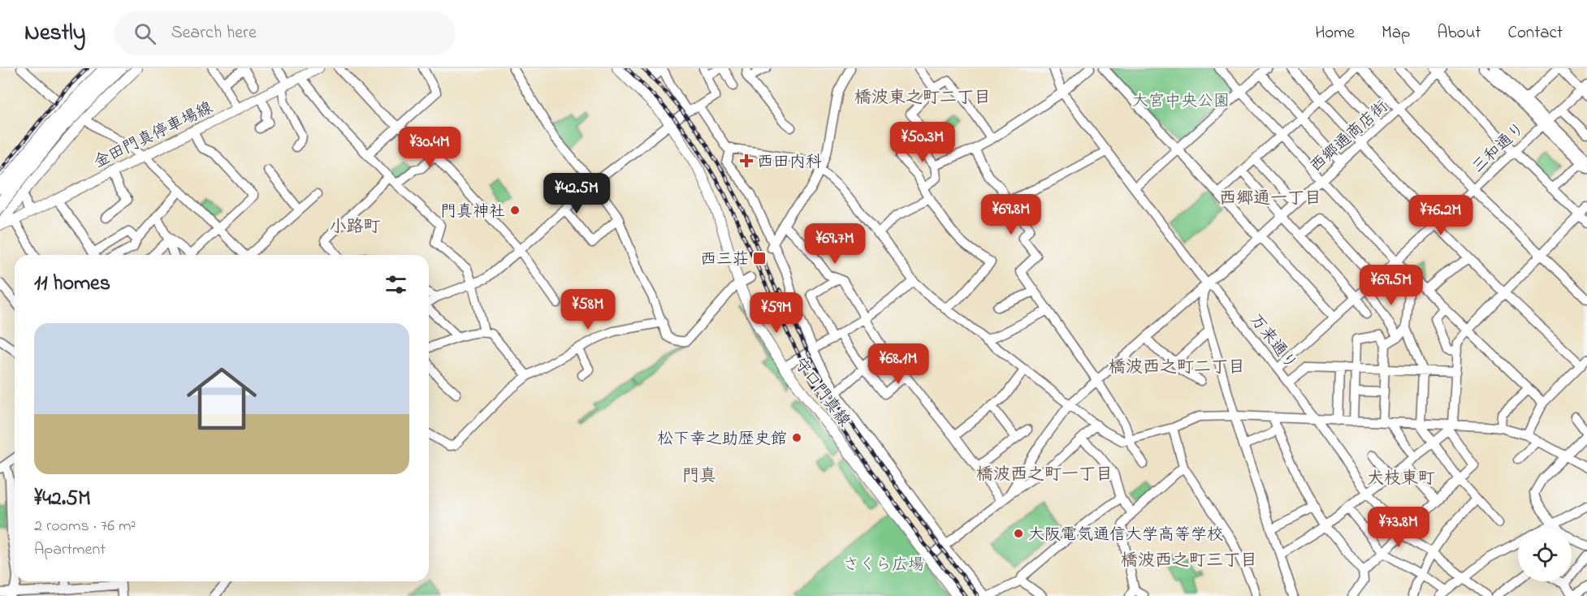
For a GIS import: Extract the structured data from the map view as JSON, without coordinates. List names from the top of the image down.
{
  "streets": {
    "main road": ["金田門真停車場線", "守口門真線"],
    "street": ["西郷通商店街", "三和通り", "万来通り"]
  },
  "crossings": [
    ["西郷通商店街", "万来通り"],
    ["三和通り", "万来通り"]
  ],
  "districts": [
    "橋波東之町二丁目",
    "西郷通一丁目",
    "小路町",
    "橋波西之町二丁目",
    "橋波西之町一丁目",
    "門真",
    "大枝東町",
    "橋波西之町三丁目"
  ],
  "parks": ["大宮中央公園", "さくら広場"],
  "places": {
    "health": ["西田内科"],
    "other": ["門真神社", "松下幸之助歴史館", "大阪電気通信大学高等学校"],
    "transit": ["西三荘"]
  },
  "page": {
    "header": "Nestly",
    "search": "Search here",
    "nav": [
      "Home",
      "Map",
      "About",
      "Contact"
    ],
    "price": [
      "¥50.3M",
      "¥30.4M",
      "¥42.5M",
      "¥69.8M",
      "¥76.2M",
      "¥69.7M",
      "¥69.5M",
      "¥58M",
      "¥59M",
      "¥68.1M",
      "¥73.8M"
    ],
    "heading": "11 homes",
    "list": [
      {
        "name": "¥42.5M",
        "note": "2 rooms · 76 m² · Apartment"
      }
    ]
  }
}
